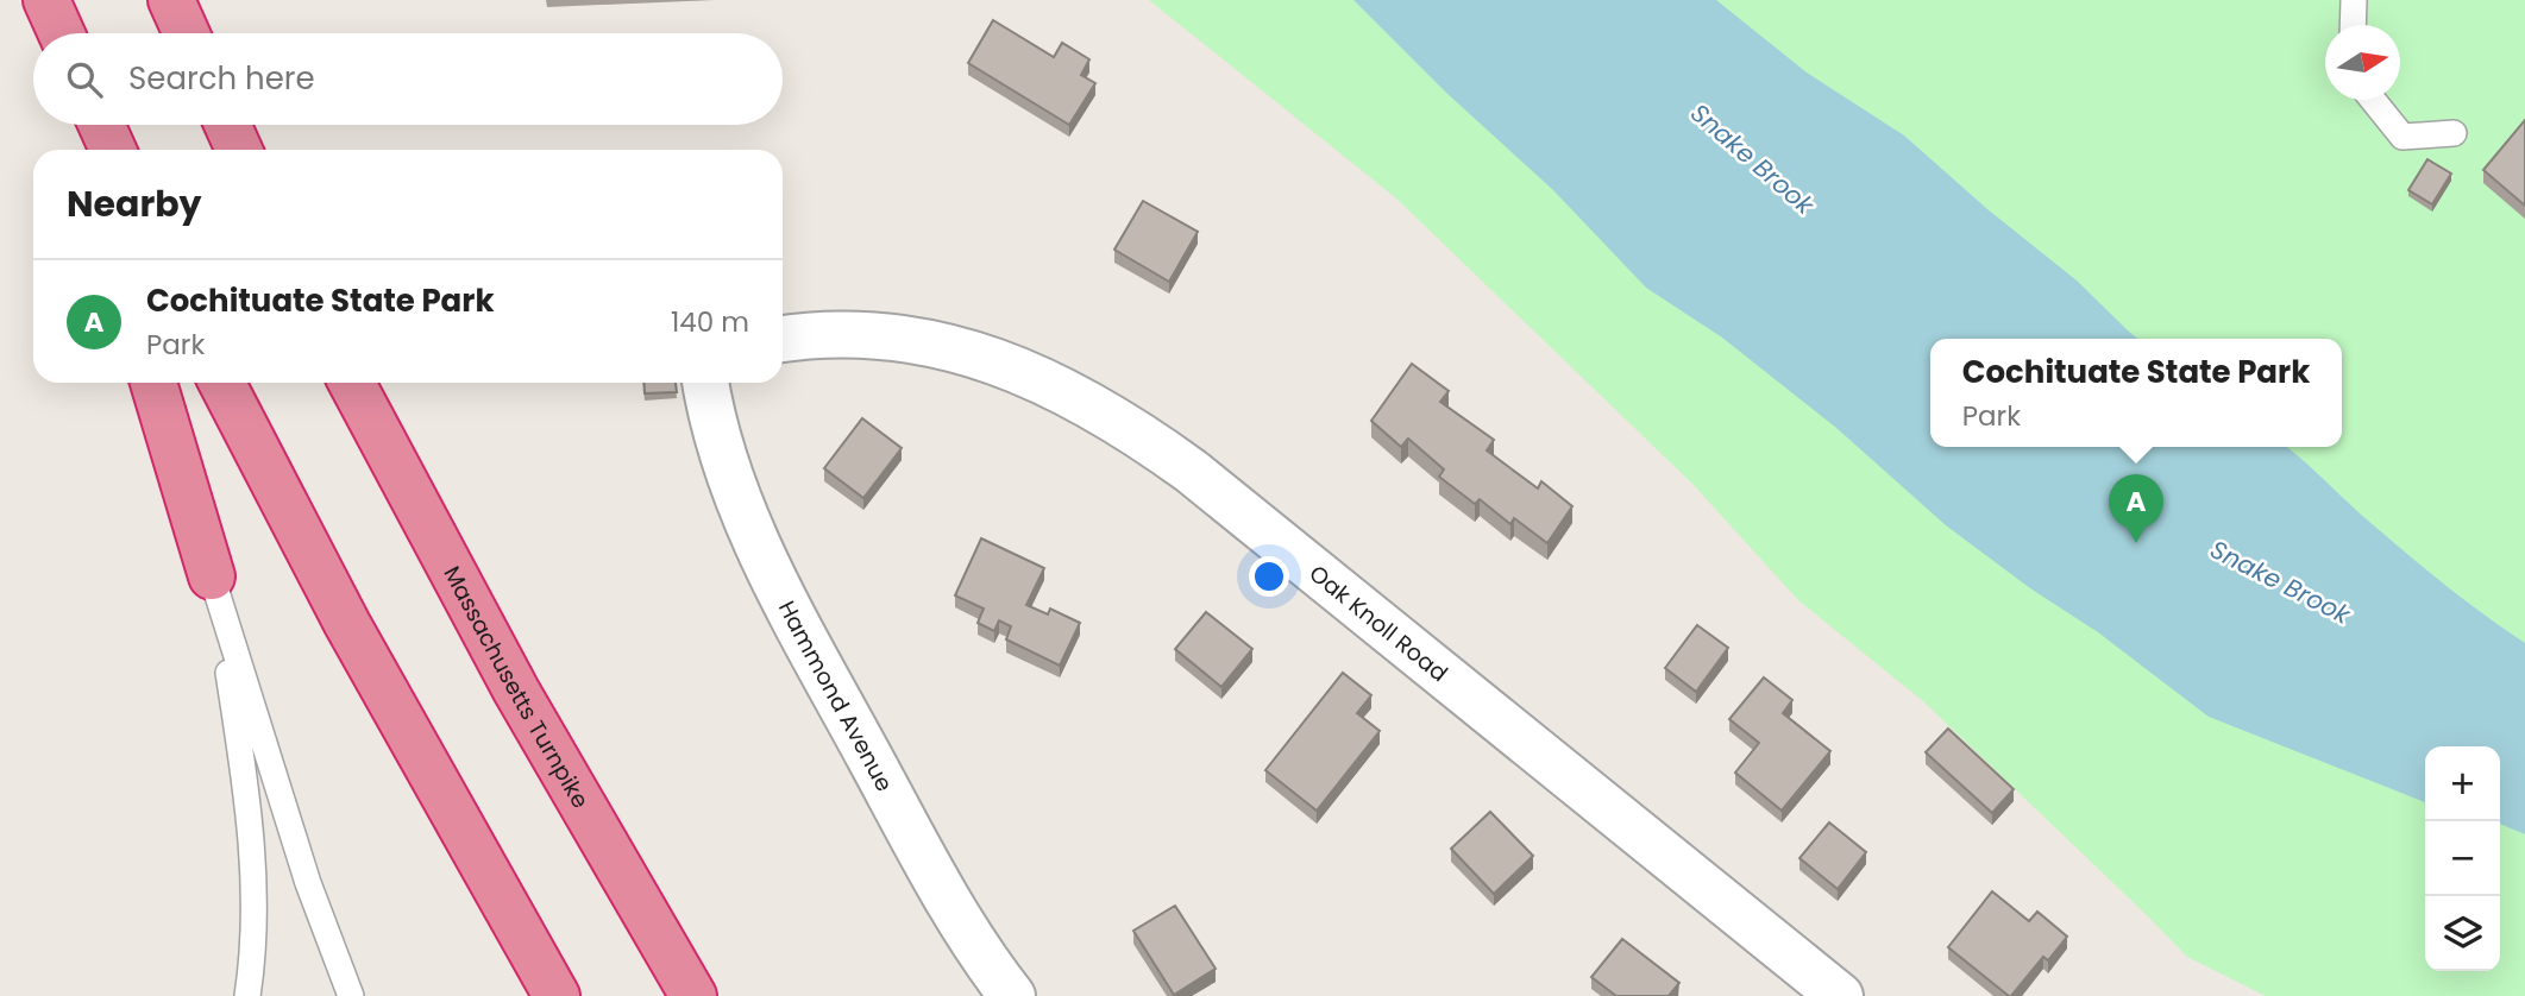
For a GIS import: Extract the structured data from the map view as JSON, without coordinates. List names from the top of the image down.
{
  "streets": {
    "highway": ["Massachusetts Turnpike"],
    "street": ["Oak Knoll Road", "Hammond Avenue"]
  },
  "water": ["Snake Brook"],
  "north": "right",
  "page": {
    "search": "Search here",
    "heading": "Nearby",
    "list": [
      {
        "mark": "A",
        "name": "Cochituate State Park",
        "note": "Park",
        "value": "140 m"
      }
    ],
    "popup": ["Cochituate State Park", "Park"],
    "pins": "A",
    "map_buttons": ["+", "−"]
  }
}
